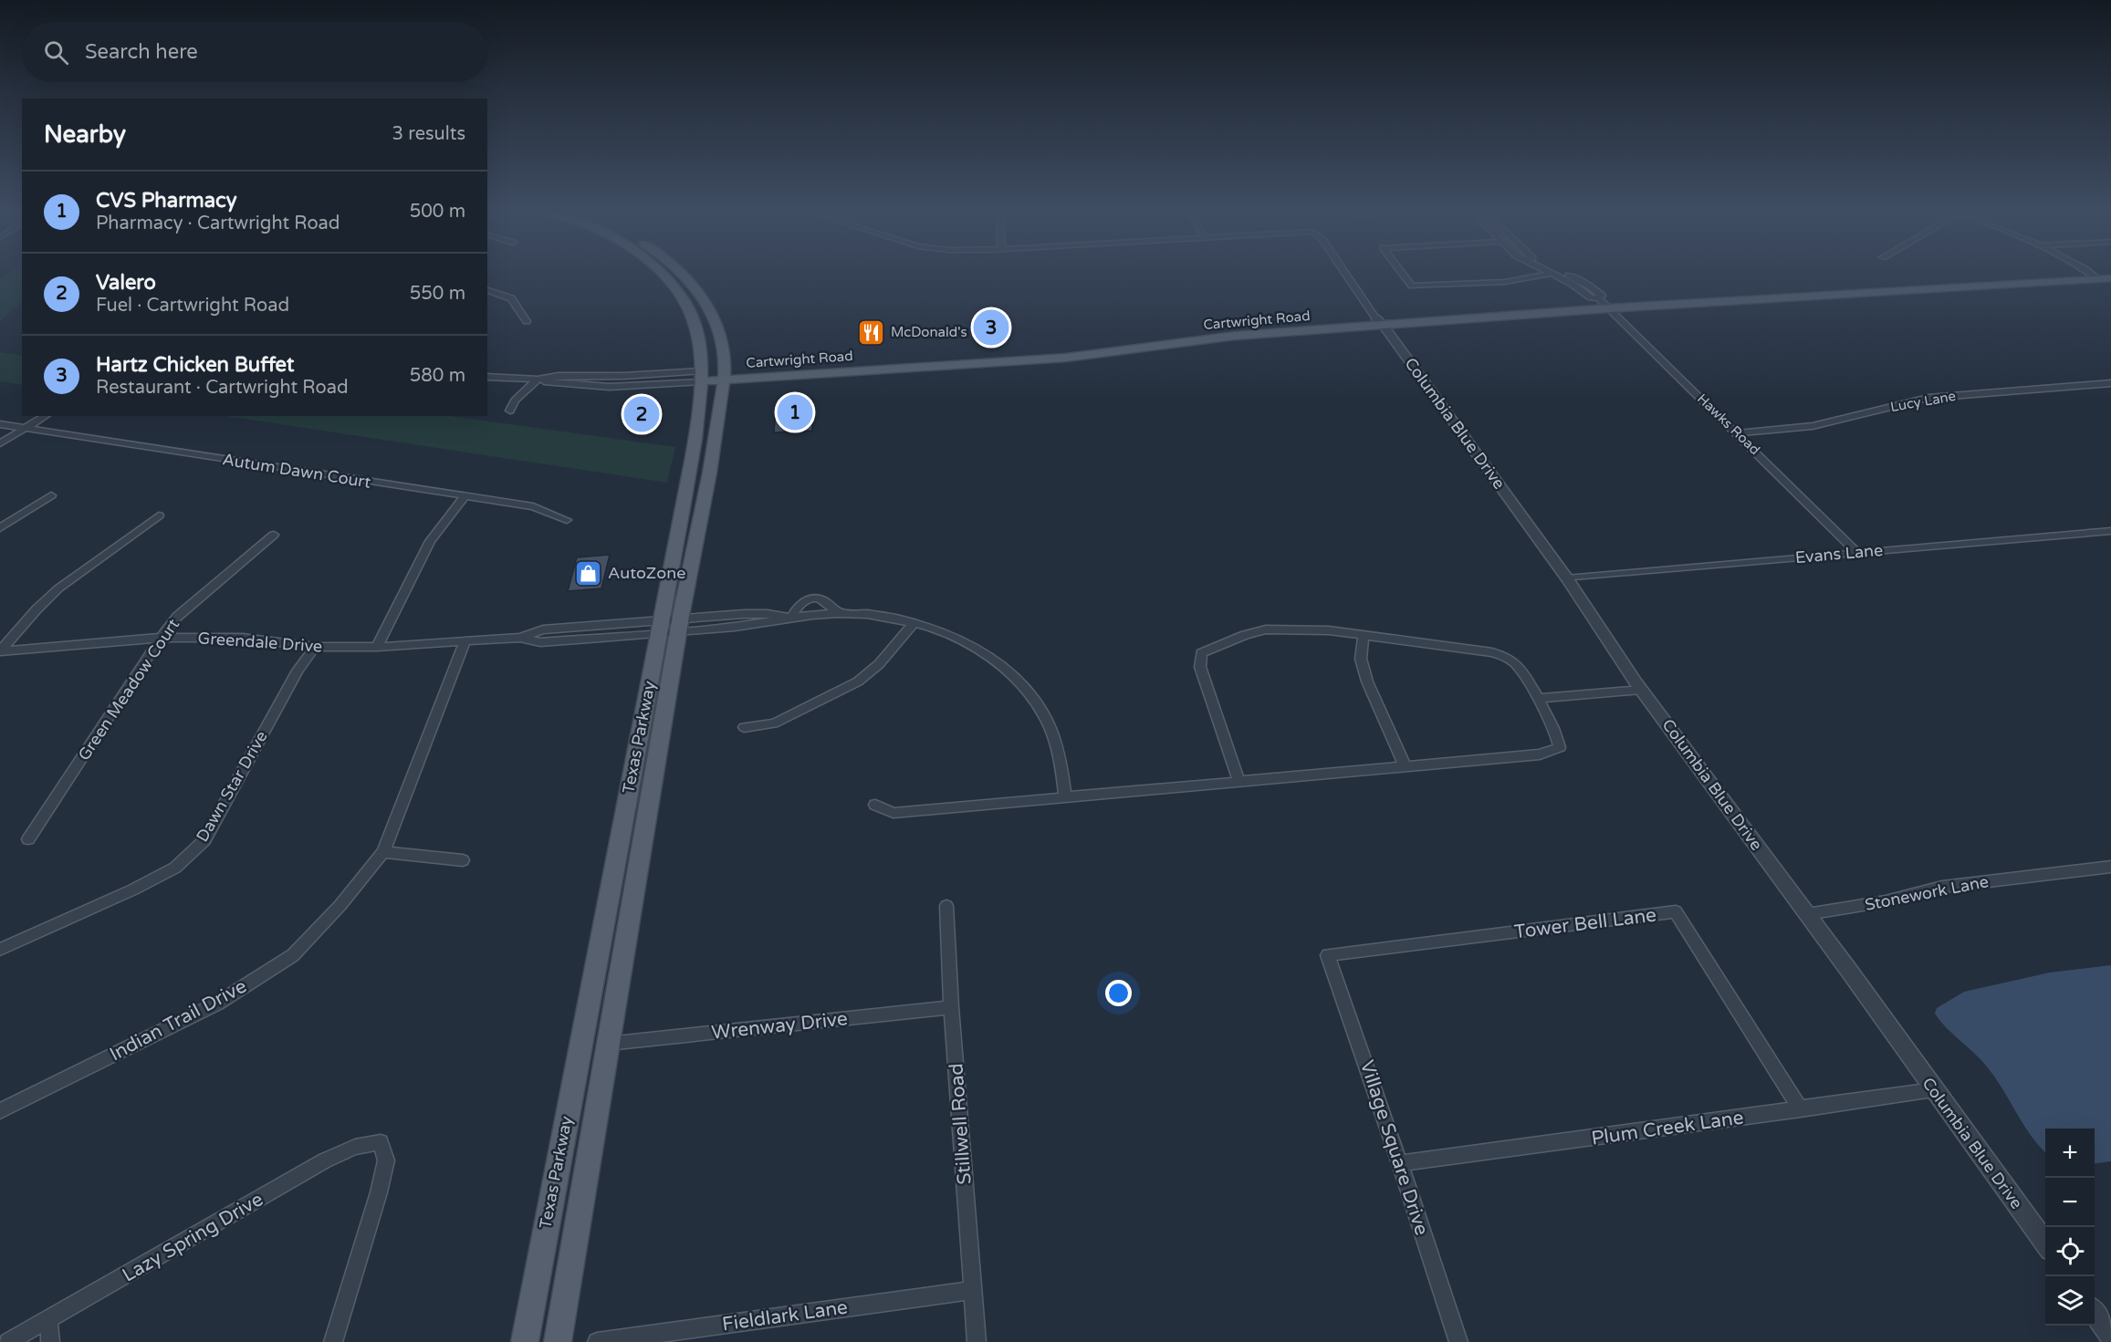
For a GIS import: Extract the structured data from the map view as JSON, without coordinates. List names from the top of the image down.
{
  "streets": {
    "main road": ["Cartwright Road", "Texas Parkway"],
    "street": [
      "Lucy Lane",
      "Columbia Blue Drive",
      "Hawks Road",
      "Autum Dawn Court",
      "Evans Lane",
      "Greendale Drive",
      "Green Meadow Court",
      "Dawn Star Drive",
      "Stonework Lane",
      "Tower Bell Lane",
      "Indian Trail Drive",
      "Wrenway Drive",
      "Stillwell Road",
      "Plum Creek Lane",
      "Village Square Drive",
      "Lazy Spring Drive",
      "Fieldlark Lane"
    ]
  },
  "crossings": [
    ["Cartwright Road", "Columbia Blue Drive"],
    ["Cartwright Road", "Hawks Road"],
    ["Cartwright Road", "Texas Parkway"],
    ["Lucy Lane", "Hawks Road"],
    ["Columbia Blue Drive", "Evans Lane"],
    ["Columbia Blue Drive", "Stonework Lane"],
    ["Columbia Blue Drive", "Plum Creek Lane"],
    ["Hawks Road", "Evans Lane"],
    ["Greendale Drive", "Green Meadow Court"],
    ["Greendale Drive", "Texas Parkway"],
    ["Greendale Drive", "Dawn Star Drive"],
    ["Greendale Drive", "Indian Trail Drive"],
    ["Texas Parkway", "Wrenway Drive"],
    ["Tower Bell Lane", "Plum Creek Lane"],
    ["Tower Bell Lane", "Village Square Drive"],
    ["Wrenway Drive", "Stillwell Road"],
    ["Stillwell Road", "Fieldlark Lane"],
    ["Plum Creek Lane", "Village Square Drive"]
  ],
  "places": {
    "restaurant": ["McDonald's"],
    "shop": ["AutoZone"]
  },
  "page": {
    "search": "Search here",
    "heading": ["Nearby", "3 results"],
    "list": [
      {
        "mark": "1",
        "name": "CVS Pharmacy",
        "note": "Pharmacy · Cartwright Road",
        "value": "500 m"
      },
      {
        "mark": "2",
        "name": "Valero",
        "note": "Fuel · Cartwright Road",
        "value": "550 m"
      },
      {
        "mark": "3",
        "name": "Hartz Chicken Buffet",
        "note": "Restaurant · Cartwright Road",
        "value": "580 m"
      }
    ],
    "pins": ["3", "1", "2"],
    "map_buttons": ["+", "−"]
  }
}
